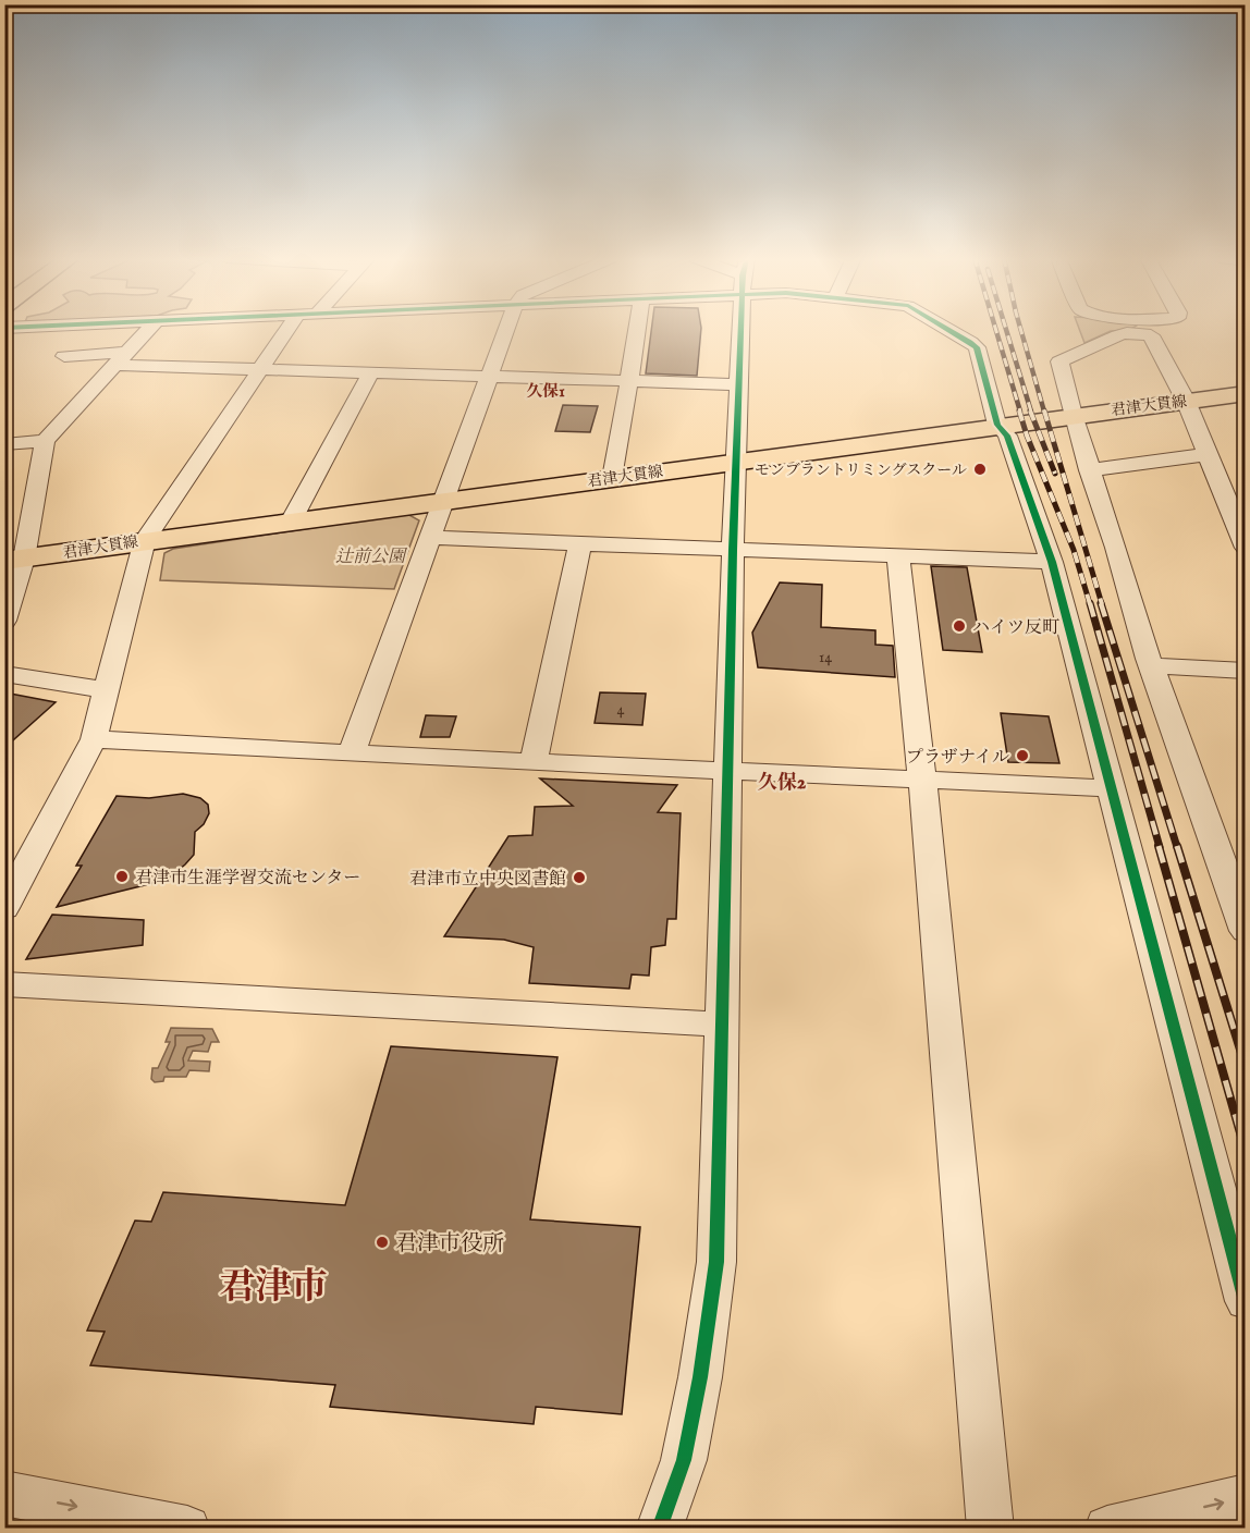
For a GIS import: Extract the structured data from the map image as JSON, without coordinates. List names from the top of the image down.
{
  "streets": {
    "main road": ["君津大貫線"]
  },
  "districts": ["久保1", "久保2", "君津市"],
  "parks": ["辻前公園"],
  "places": [
    "モンブラントリミングスクール",
    "ハイツ反町",
    "プラザナイル",
    "君津市生涯学習交流センター",
    "君津市立中央図書館",
    "君津市役所"
  ],
  "house_numbers": ["14", "4"]
}
